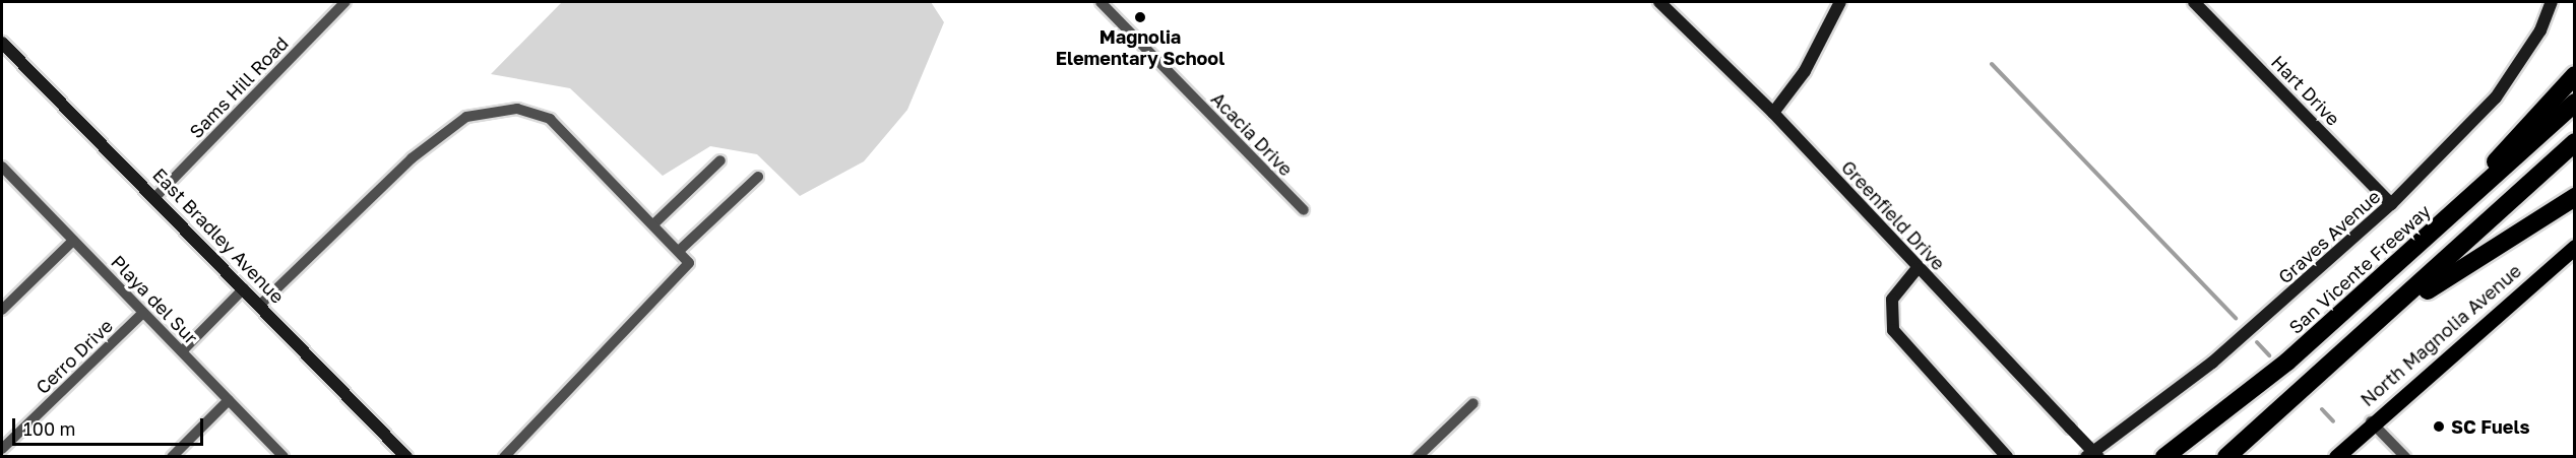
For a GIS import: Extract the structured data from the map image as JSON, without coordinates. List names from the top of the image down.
{
  "streets": {
    "highway": ["San Vicente Freeway"],
    "main road": [
      "Hart Drive",
      "Greenfield Drive",
      "East Bradley Avenue",
      "Graves Avenue",
      "North Magnolia Avenue"
    ],
    "street": [
      "Sams Hill Road",
      "Acacia Drive",
      "Playa del Sur",
      "Cerro Drive"
    ]
  },
  "crossings": [
    ["Sams Hill Road", "East Bradley Avenue"],
    ["Hart Drive", "Graves Avenue"],
    ["Playa del Sur", "Cerro Drive"]
  ],
  "places": ["Magnolia Elementary School", "SC Fuels"],
  "scale_bar": "100 m"
}
